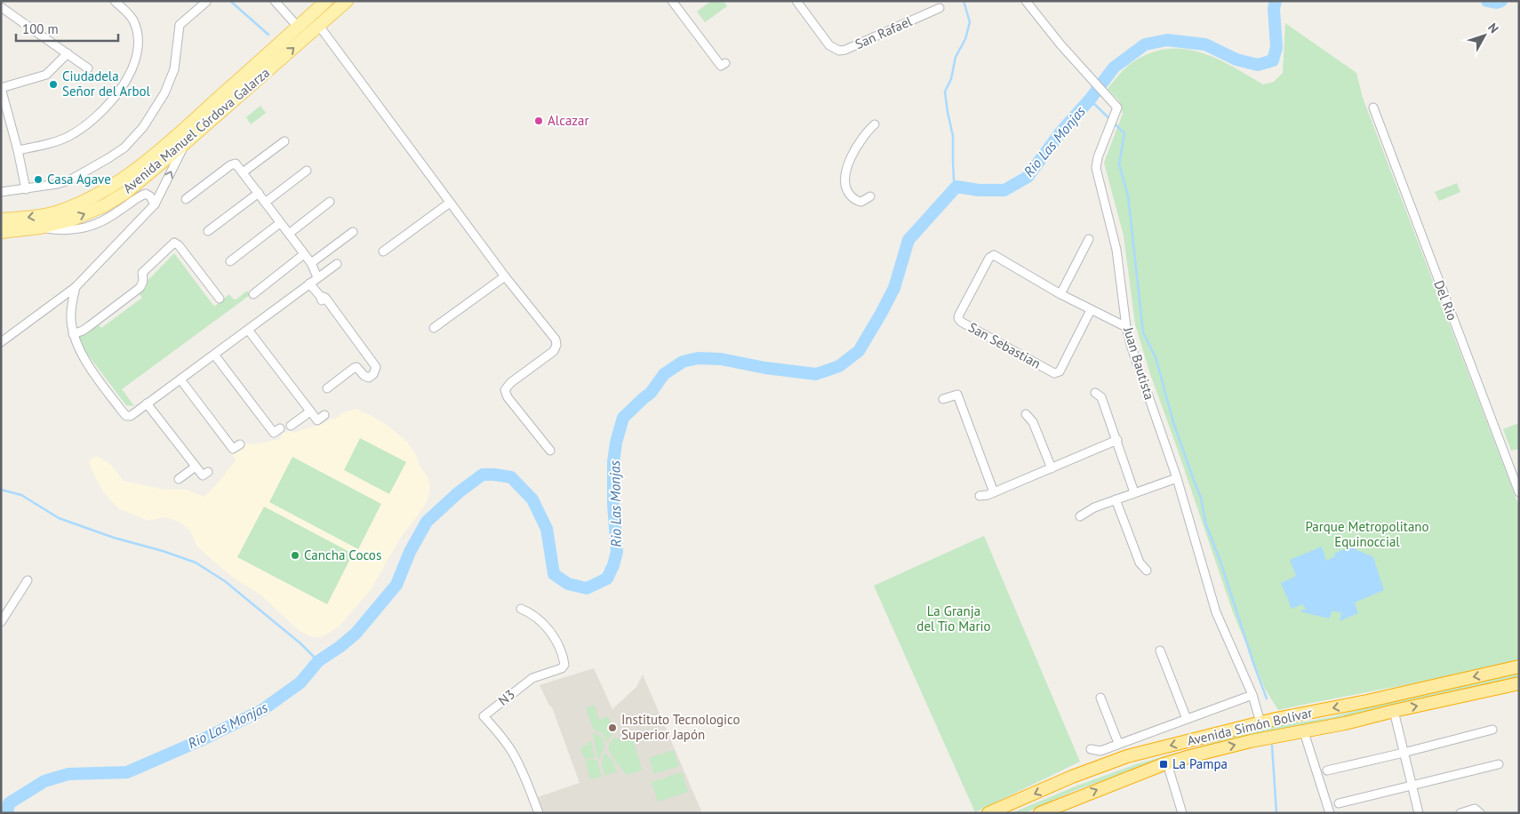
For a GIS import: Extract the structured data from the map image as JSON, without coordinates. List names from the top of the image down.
{
  "streets": {
    "highway": ["Avenida Simón Bolívar"],
    "main road": ["Avenida Manuel Córdova Galarza"],
    "street": [
      "San Rafael",
      "Del Rio",
      "San Sebastian",
      "Juan Bautista",
      "N3"
    ]
  },
  "crossings": [
    ["San Sebastian", "Juan Bautista"],
    ["Juan Bautista", "Avenida Simón Bolívar"]
  ],
  "water": ["Rio Las Monjas"],
  "parks": ["Parque Metropolitano Equinoccial", "La Granja del Tío Mario"],
  "places": {
    "other": [
      "Ciudadela Señor del Arbol",
      "Alcazar",
      "Casa Agave",
      "Cancha Cocos",
      "Instituto Tecnologico Superior Japón"
    ],
    "transit": ["La Pampa"]
  },
  "scale_bar": "100 m",
  "north": "top right"
}
